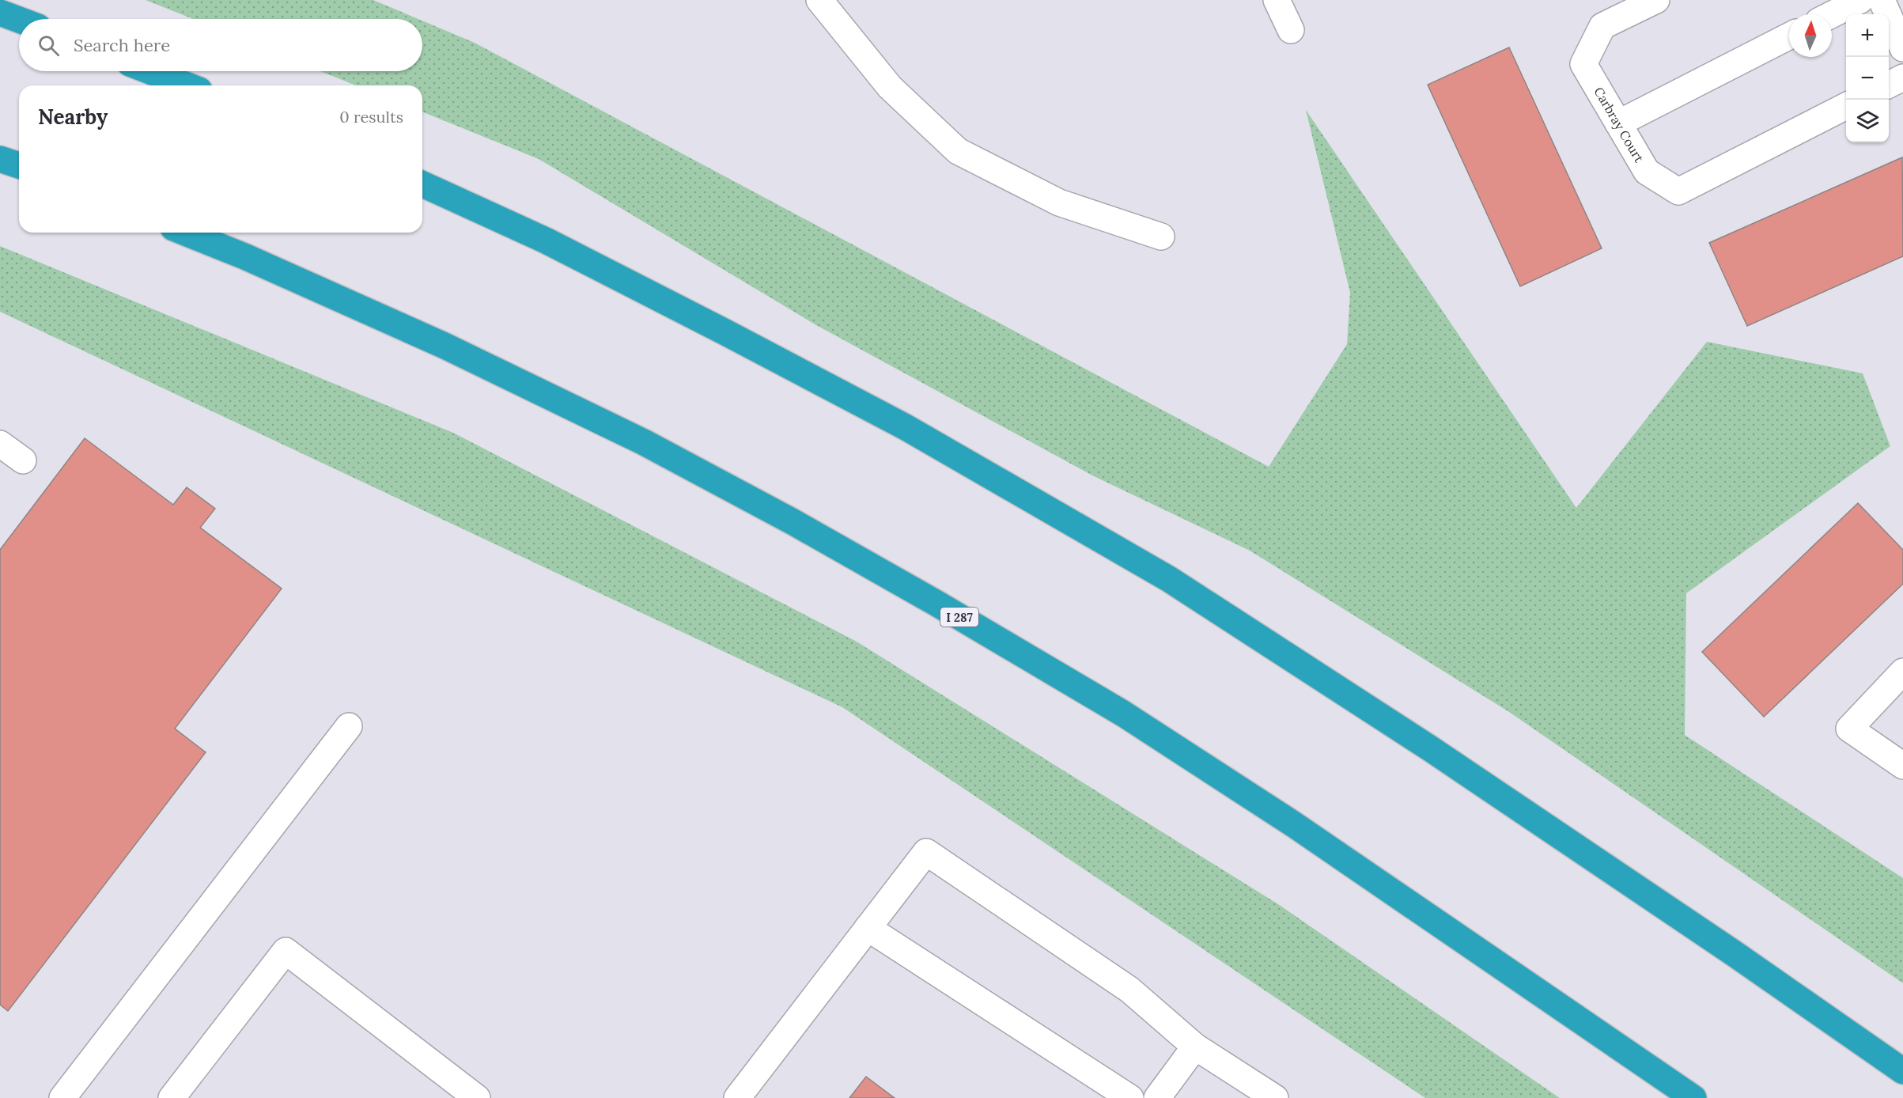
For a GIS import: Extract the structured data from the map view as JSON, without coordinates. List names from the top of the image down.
{
  "streets": {
    "highway": ["I 287"],
    "street": ["Carbray Court"]
  },
  "north": "top",
  "page": {
    "map_buttons": ["+", "−"],
    "search": "Search here",
    "heading": ["Nearby", "0 results"]
  }
}
